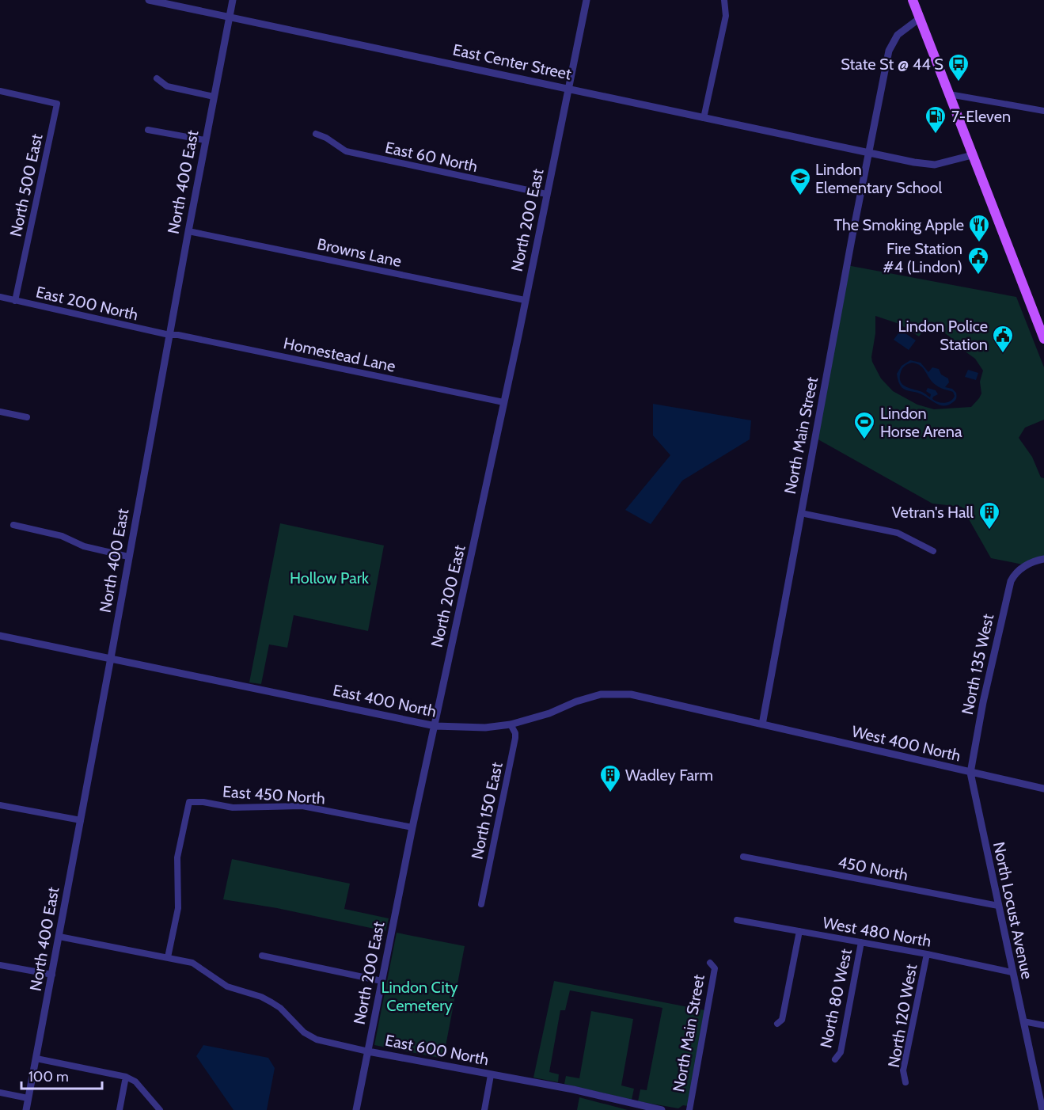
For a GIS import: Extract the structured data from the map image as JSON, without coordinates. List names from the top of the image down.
{
  "streets": {
    "street": [
      "East Center Street",
      "East 60 North",
      "North 400 East",
      "North 500 East",
      "North 200 East",
      "Browns Lane",
      "East 200 North",
      "Homestead Lane",
      "North Main Street",
      "North 135 West",
      "East 400 North",
      "West 400 North",
      "East 450 North",
      "North 150 East",
      "450 North",
      "North Locust Avenue",
      "West 480 North",
      "North 80 West",
      "North 120 West",
      "East 600 North"
    ]
  },
  "crossings": [
    ["East Center Street", "North 400 East"],
    ["East Center Street", "North 200 East"],
    ["East Center Street", "North Main Street"],
    ["East 60 North", "North 200 East"],
    ["North 400 East", "Browns Lane"],
    ["North 400 East", "East 200 North"],
    ["North 400 East", "Homestead Lane"],
    ["North 400 East", "East 400 North"],
    ["North 400 East", "East 600 North"],
    ["North 500 East", "East 200 North"],
    ["North 200 East", "Browns Lane"],
    ["North 200 East", "Homestead Lane"],
    ["North 200 East", "East 400 North"],
    ["North 200 East", "East 450 North"],
    ["North 200 East", "East 600 North"],
    ["East 200 North", "Homestead Lane"],
    ["North Main Street", "East 400 North"],
    ["North Main Street", "West 400 North"],
    ["North 135 West", "West 400 North"],
    ["North 135 West", "North Locust Avenue"],
    ["East 400 North", "West 400 North"],
    ["East 400 North", "North 150 East"],
    ["West 400 North", "North Locust Avenue"],
    ["East 450 North", "East 600 North"],
    ["450 North", "North Locust Avenue"],
    ["North Locust Avenue", "West 480 North"],
    ["West 480 North", "North 80 West"],
    ["West 480 North", "North 120 West"]
  ],
  "parks": ["Hollow Park", "Lindon City Cemetery"],
  "places": {
    "bus stop": ["State St @ 44 S"],
    "fuel station": ["7-Eleven"],
    "school or university": ["Lindon Elementary School"],
    "restaurant": ["The Smoking Apple"],
    "public building": ["Fire Station #4 (Lindon)", "Lindon Police Station"],
    "sports": ["Lindon Horse Arena"],
    "building": ["Vetran's Hall", "Wadley Farm"]
  },
  "scale_bar": "100 m"
}
